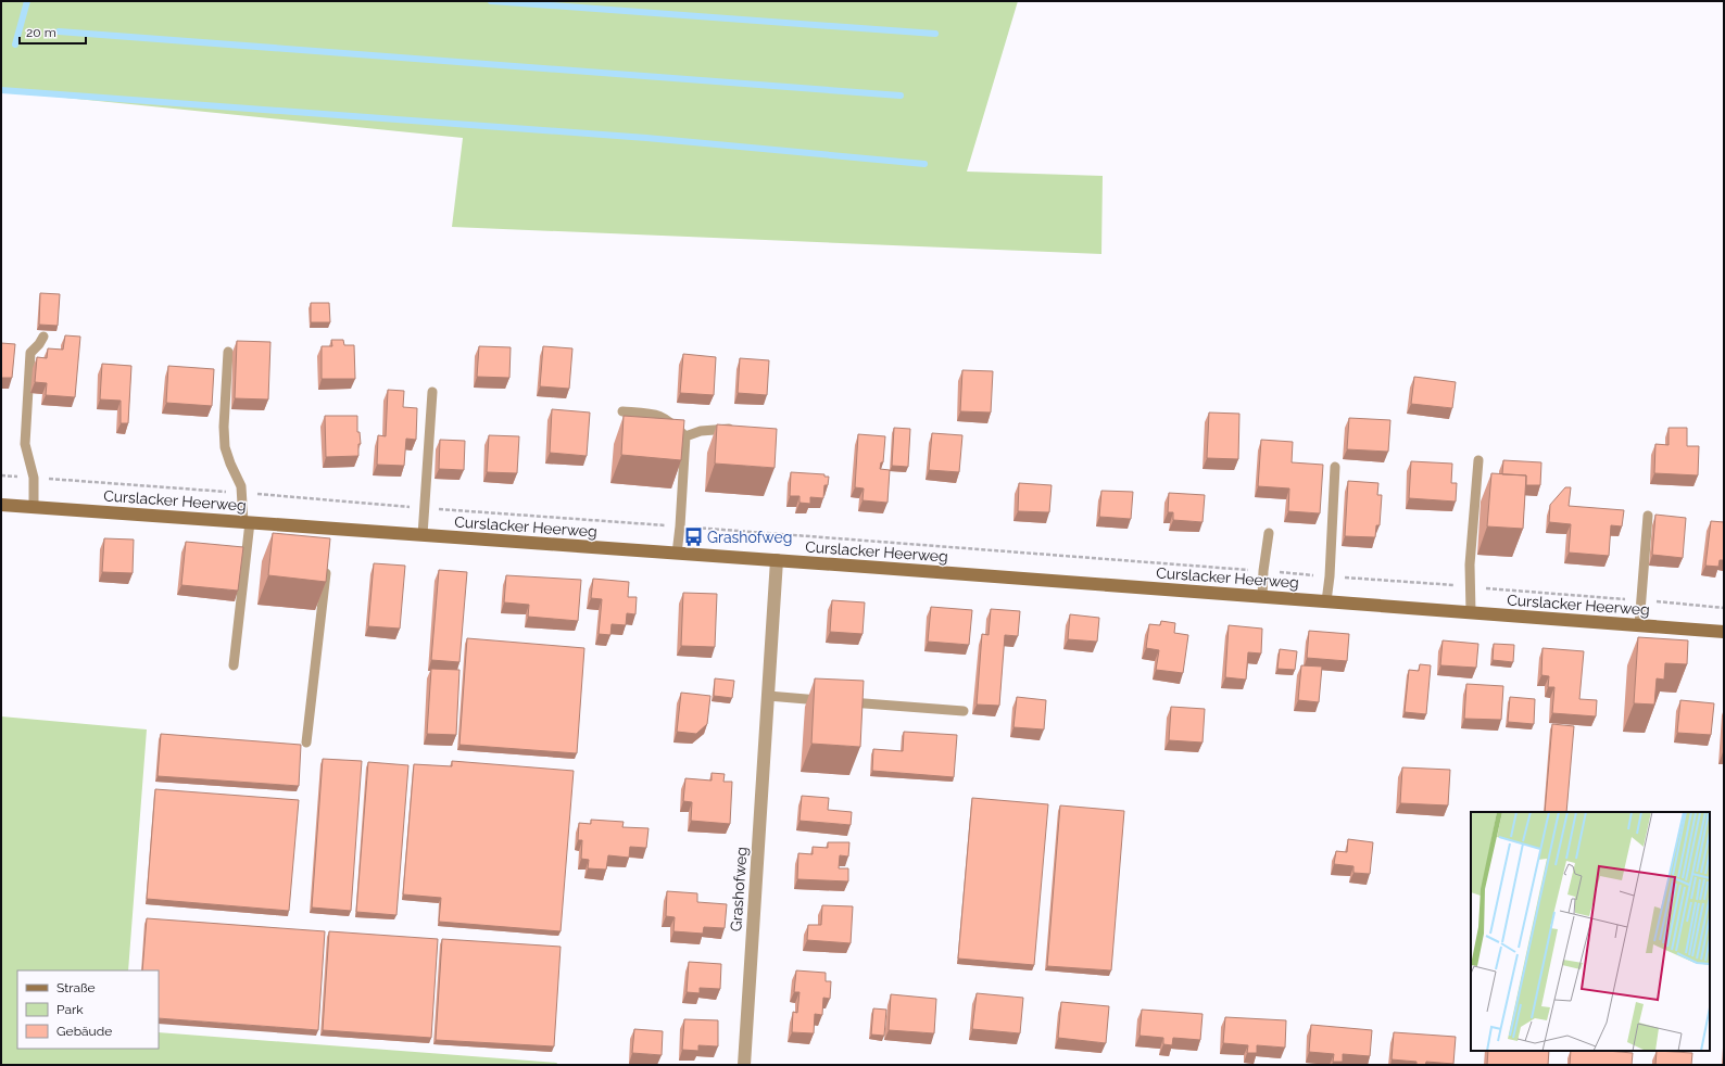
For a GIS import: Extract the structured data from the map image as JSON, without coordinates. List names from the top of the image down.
{
  "streets": {
    "main road": ["Curslacker Heerweg"],
    "street": ["Grashofweg"]
  },
  "crossings": [
    ["Curslacker Heerweg", "Grashofweg"]
  ],
  "places": {
    "bus stop": ["Grashofweg"]
  },
  "legend": ["Straße", "Park", "Gebäude"],
  "scale_bar": "20 m"
}
